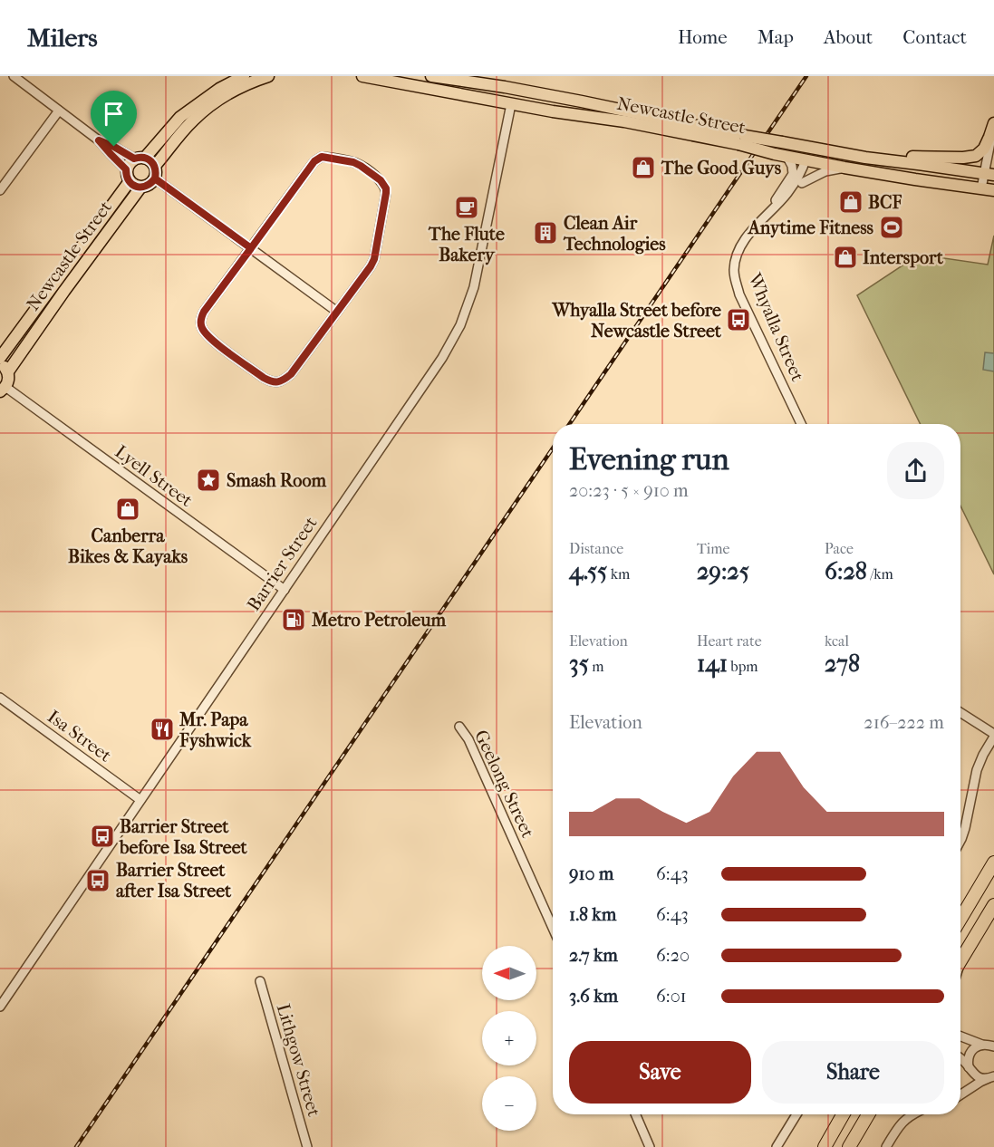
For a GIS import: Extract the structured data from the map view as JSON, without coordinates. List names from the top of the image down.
{
  "streets": {
    "main road": ["Newcastle Street", "Whyalla Street"],
    "street": [
      "Lyell Street",
      "Barrier Street",
      "Isa Street",
      "Geelong Street",
      "Lithgow Street"
    ]
  },
  "crossings": [
    ["Newcastle Street", "Whyalla Street"],
    ["Newcastle Street", "Barrier Street"],
    ["Lyell Street", "Barrier Street"],
    ["Barrier Street", "Isa Street"]
  ],
  "places": {
    "shop": [
      "The Good Guys",
      "BCF",
      "Intersport",
      "Canberra Bikes & Kayaks"
    ],
    "cafe": ["The Flute Bakery"],
    "sports": ["Anytime Fitness"],
    "building": ["Clean Air Technologies"],
    "bus stop": ["Whyalla Street before Newcastle Street", "Barrier Street before Isa Street", "Barrier Street after Isa Street"],
    "place": ["Smash Room"],
    "fuel station": ["Metro Petroleum"],
    "restaurant": ["Mr. Papa Fyshwick"]
  },
  "north": "left",
  "page": {
    "header": "Milers",
    "nav": [
      "Home",
      "Map",
      "About",
      "Contact"
    ],
    "heading": ["Evening run", "20:23 · 5 × 910 m"],
    "stats": [
      ["Distance", "4.55 km"],
      ["Time", "29:25"],
      ["Pace", "6:28 /km"],
      ["Elevation", "35 m"],
      ["Heart rate", "141 bpm"],
      ["kcal", "278"]
    ],
    "chart": ["Elevation", "216–222 m"],
    "list": [
      {
        "name": "910 m",
        "note": "6:43"
      },
      {
        "name": "1.8 km",
        "note": "6:43"
      },
      {
        "name": "2.7 km",
        "note": "6:20"
      },
      {
        "name": "3.6 km",
        "note": "6:01"
      }
    ],
    "map_buttons": ["+", "−"],
    "buttons": ["Save", "Share"]
  }
}
